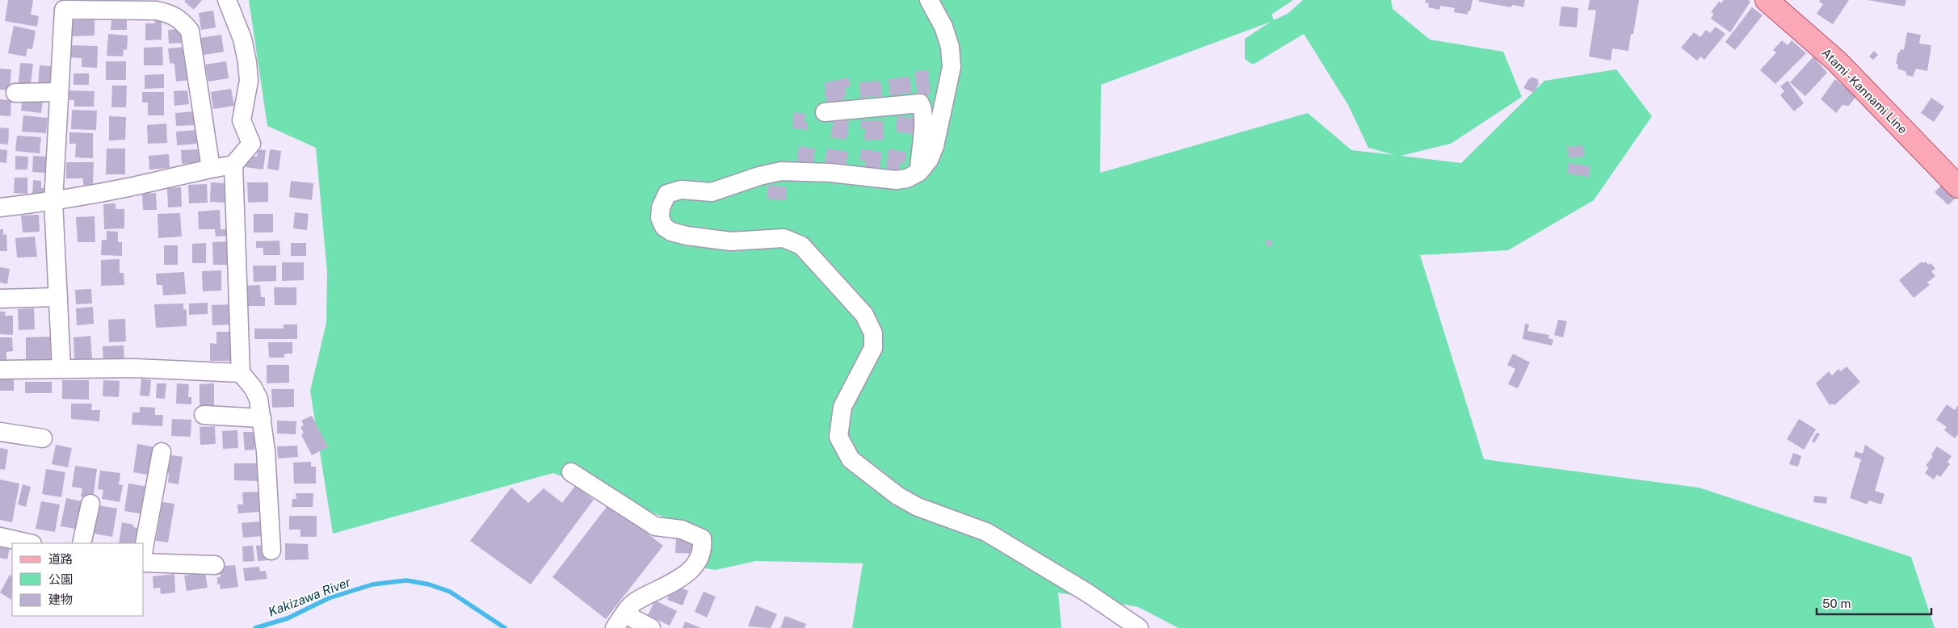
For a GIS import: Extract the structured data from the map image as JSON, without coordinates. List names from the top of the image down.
{
  "streets": {
    "main road": ["Atami -Kannami Line"]
  },
  "water": ["Kakizawa River"],
  "legend": ["道路", "公園", "建物"],
  "scale_bar": "50 m"
}
